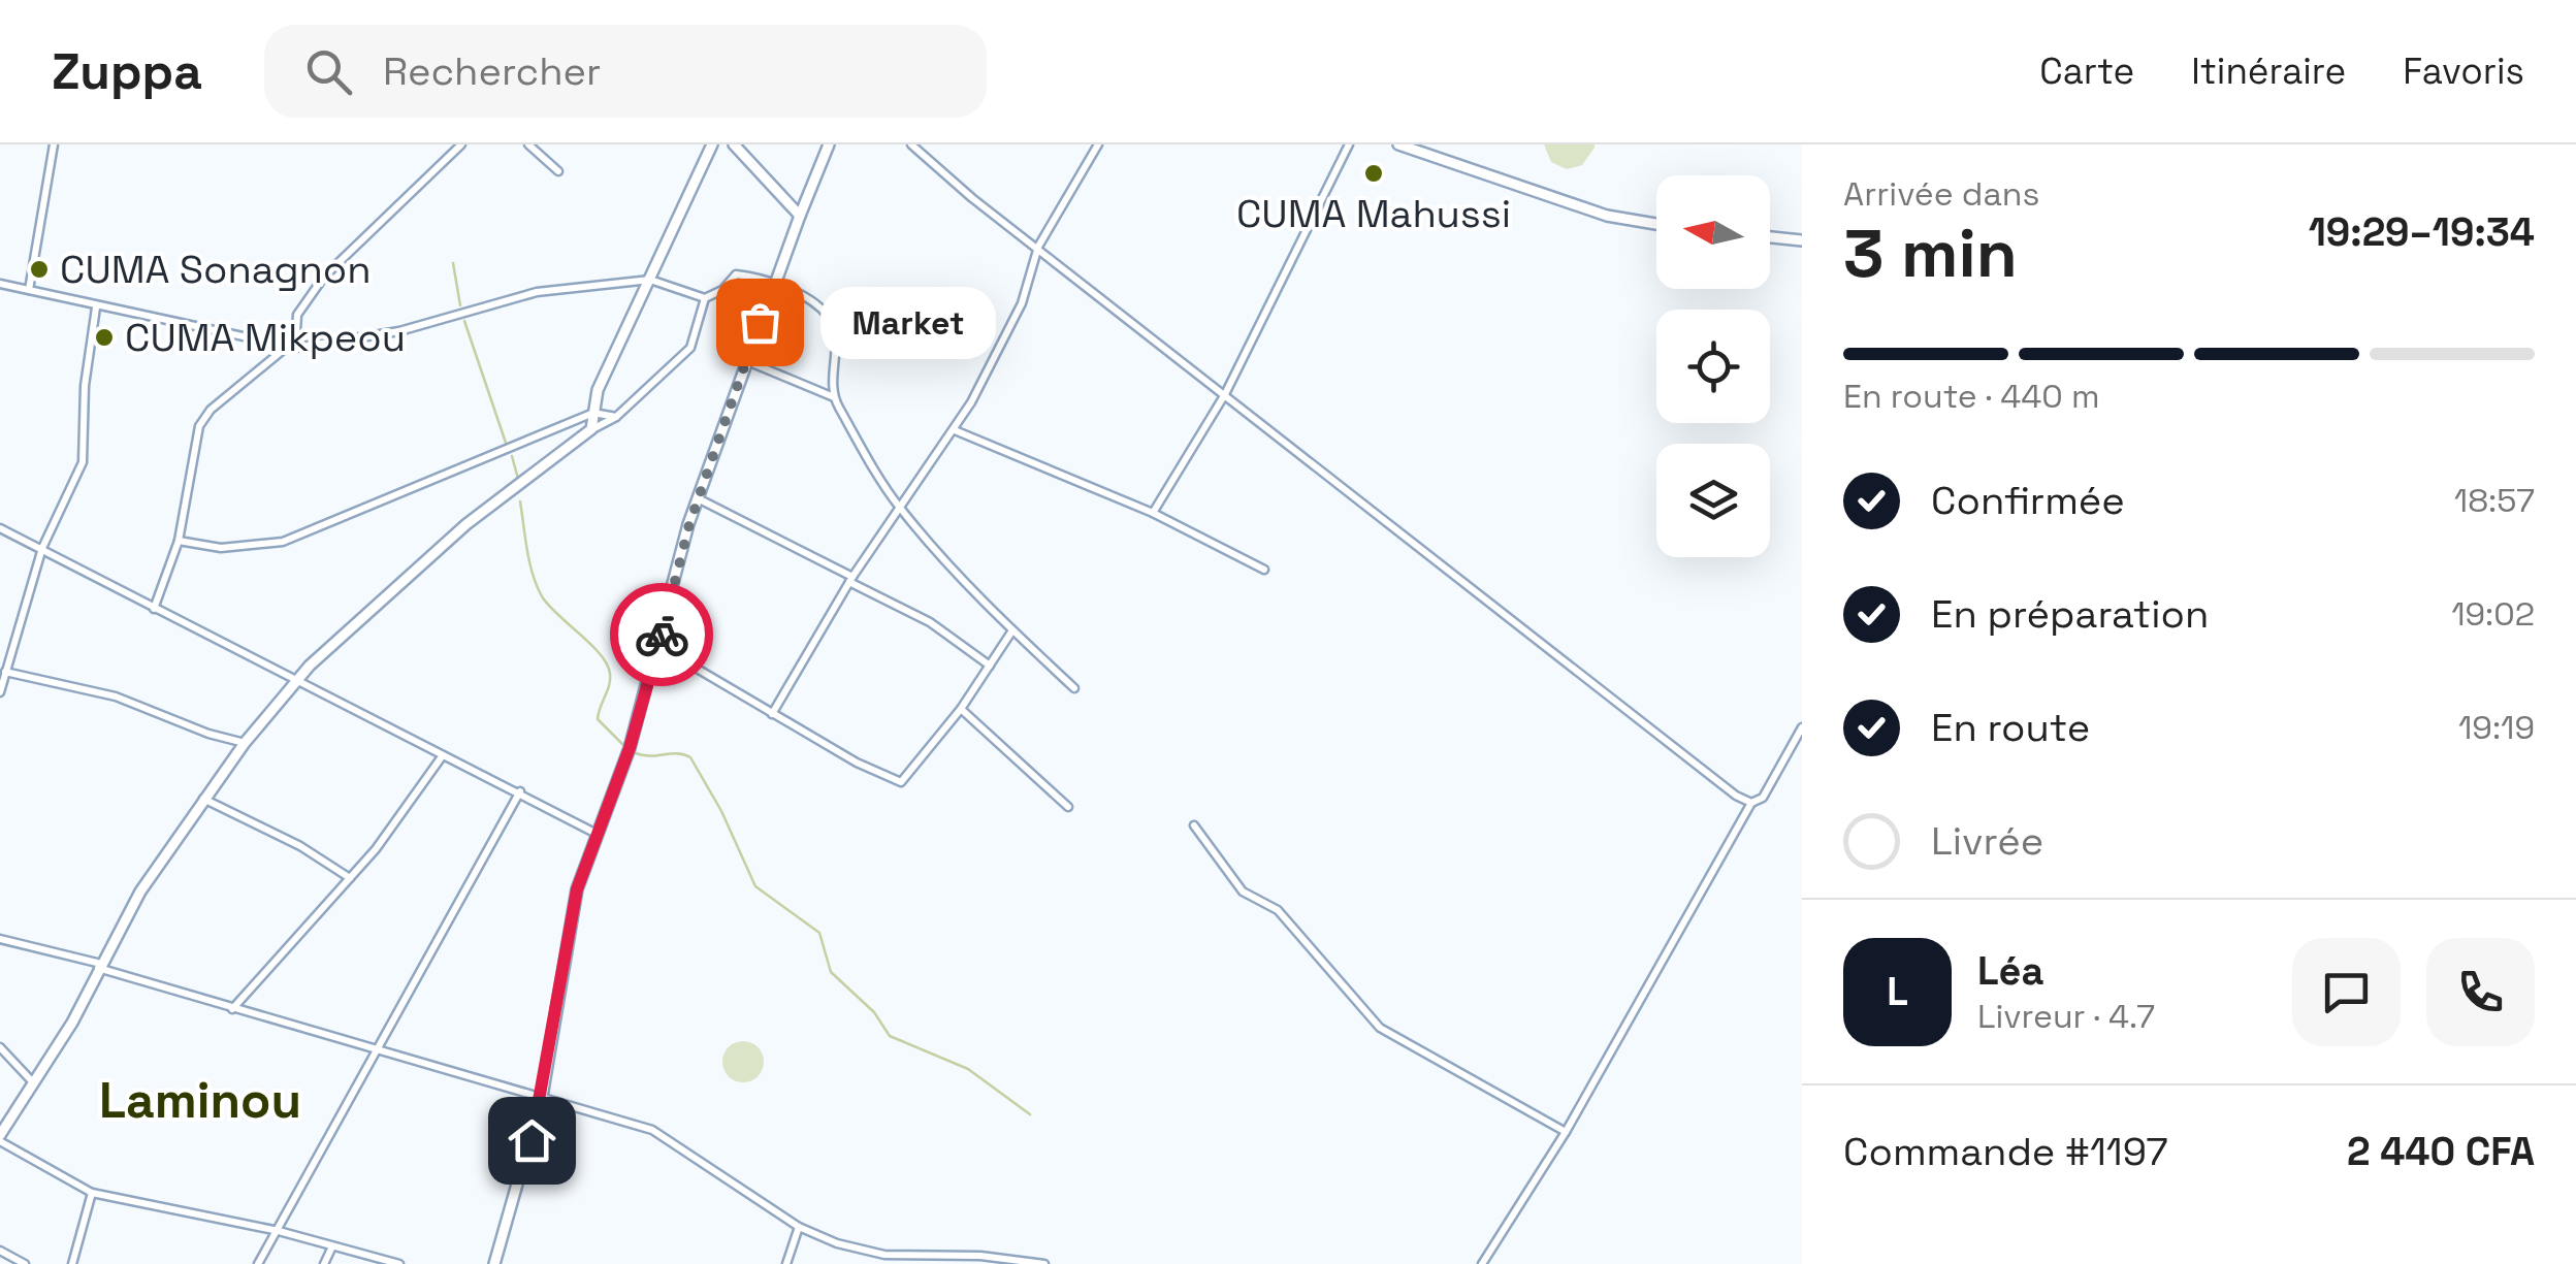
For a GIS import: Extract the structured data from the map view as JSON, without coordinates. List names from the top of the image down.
{
  "districts": ["Laminou"],
  "places": [
    "CUMA Mahussi",
    "CUMA Sonagnon",
    "Market",
    "CUMA Mikpeou"
  ],
  "north": "left",
  "page": {
    "header": "Zuppa",
    "search": "Rechercher",
    "nav": ["Carte", "Itinéraire", "Favoris"],
    "heading": ["3 min", "Arrivée dans", "19:29–19:34"],
    "panel": [
      "Léa",
      "Livreur · 4.7",
      "Commande #1197",
      "2 440 CFA"
    ],
    "bubble": "Market",
    "bar": "En route · 440 m",
    "list": [
      ["Confirmée", "18:57"],
      ["En préparation", "19:02"],
      ["En route", "19:19"],
      "Livrée"
    ],
    "round": "L"
  }
}
